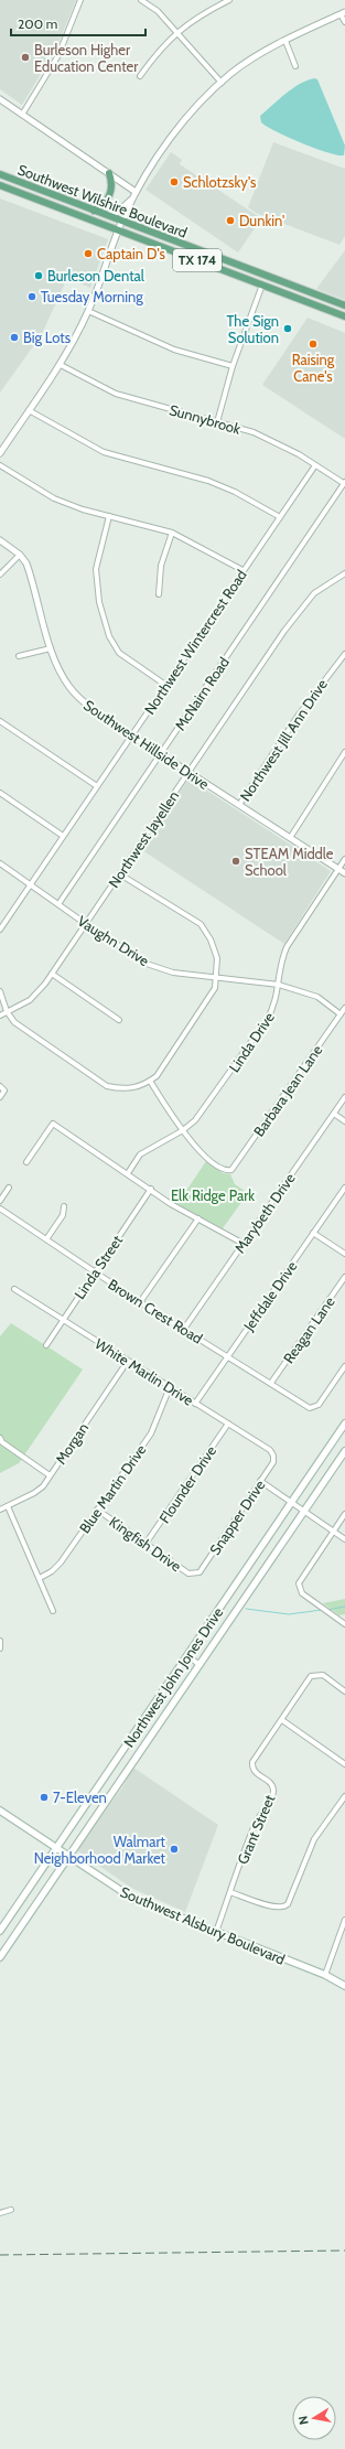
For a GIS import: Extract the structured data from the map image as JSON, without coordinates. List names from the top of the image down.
{
  "streets": {
    "main road": [
      "Southwest Wilshire Boulevard",
      "TX 174",
      "Northwest John Jones Drive",
      "Southwest Alsbury Boulevard"
    ],
    "street": [
      "Sunnybrook",
      "Northwest Wintercrest Road",
      "McNairn Road",
      "Northwest Jill Ann Drive",
      "Southwest Hillside Drive",
      "Northwest Jayellen",
      "Vaughn Drive",
      "Linda Drive",
      "Barbara Jean Lane",
      "Marybeth Drive",
      "Linda Street",
      "Jeffdale Drive",
      "Brown Crest Road",
      "Reagan Lane",
      "White Marlin Drive",
      "Morgan",
      "Flounder Drive",
      "Blue Martin Drive",
      "Snapper Drive",
      "Kingfish Drive",
      "Grant Street"
    ]
  },
  "crossings": [
    ["Sunnybrook", "Northwest Wintercrest Road"],
    ["Sunnybrook", "McNairn Road"],
    ["Northwest Wintercrest Road", "Southwest Hillside Drive"],
    ["Northwest Wintercrest Road", "Vaughn Drive"],
    ["McNairn Road", "Southwest Hillside Drive"],
    ["McNairn Road", "Vaughn Drive"],
    ["Northwest Jill Ann Drive", "Southwest Hillside Drive"],
    ["Southwest Hillside Drive", "Northwest Jayellen"],
    ["Southwest Hillside Drive", "Linda Drive"],
    ["Northwest Jayellen", "Vaughn Drive"],
    ["Vaughn Drive", "Linda Drive"],
    ["Vaughn Drive", "Barbara Jean Lane"],
    ["Linda Drive", "Barbara Jean Lane"],
    ["Marybeth Drive", "Brown Crest Road"],
    ["Linda Street", "Brown Crest Road"],
    ["Linda Street", "White Marlin Drive"],
    ["Jeffdale Drive", "Brown Crest Road"],
    ["Jeffdale Drive", "White Marlin Drive"],
    ["Brown Crest Road", "Reagan Lane"],
    ["White Marlin Drive", "Morgan"],
    ["White Marlin Drive", "Flounder Drive"],
    ["White Marlin Drive", "Blue Martin Drive"],
    ["White Marlin Drive", "Snapper Drive"],
    ["Flounder Drive", "Kingfish Drive"],
    ["Blue Martin Drive", "Kingfish Drive"],
    ["Snapper Drive", "Kingfish Drive"],
    ["Northwest John Jones Drive", "Southwest Alsbury Boulevard"],
    ["Grant Street", "Southwest Alsbury Boulevard"]
  ],
  "parks": ["Elk Ridge Park"],
  "places": [
    "Burleson Higher Education Center",
    "Schlotzsky's",
    "Dunkin'",
    "Captain D's",
    "Burleson Dental",
    "Tuesday Morning",
    "The Sign Solution",
    "Big Lots",
    "Raising Cane's",
    "STEAM Middle School",
    "7-Eleven",
    "Walmart Neighborhood Market"
  ],
  "scale_bar": "200 m",
  "north": "left"
}
